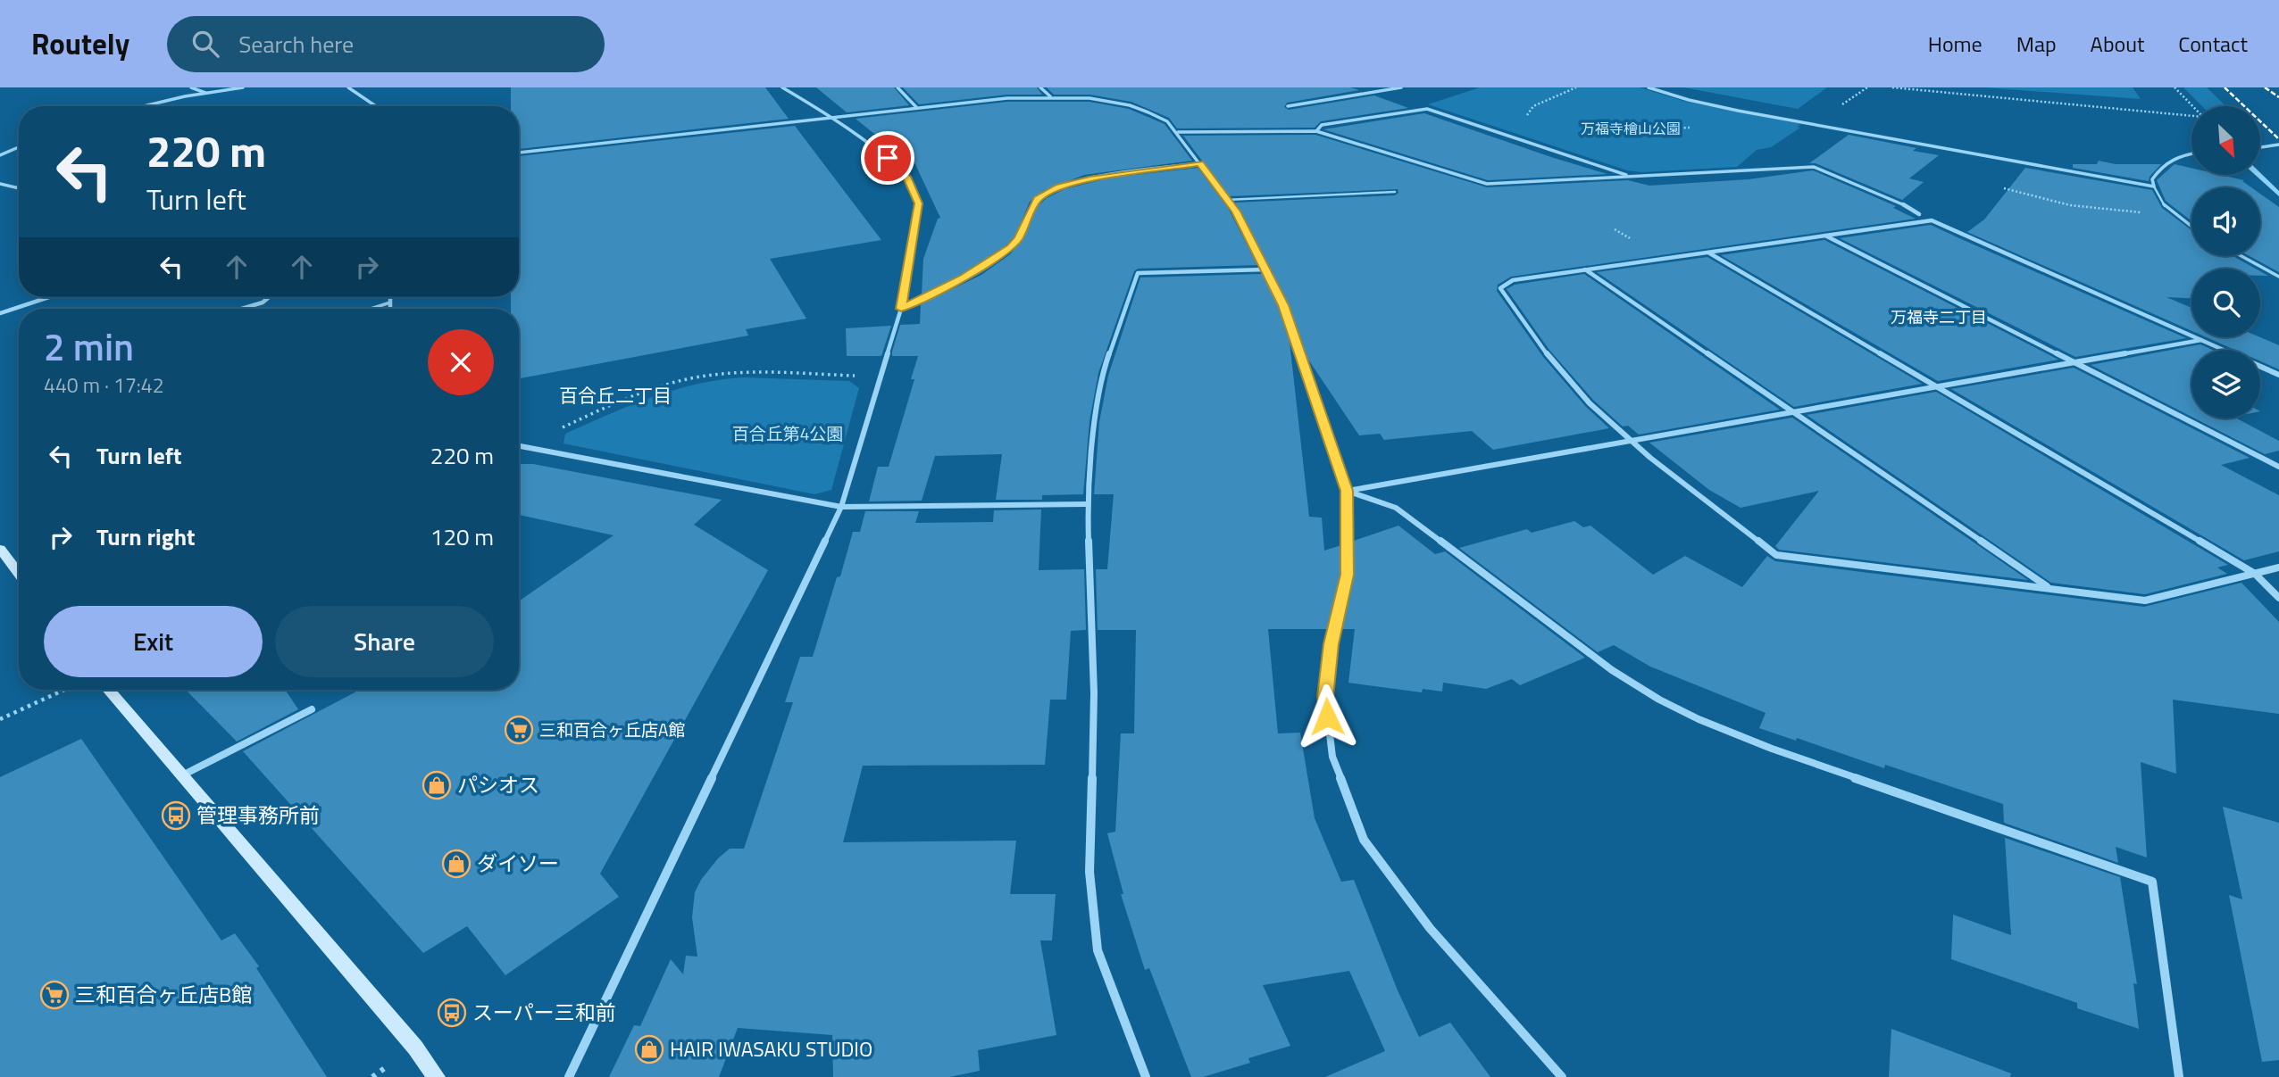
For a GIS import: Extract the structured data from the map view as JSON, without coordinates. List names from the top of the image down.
{
  "districts": ["万福寺二丁目", "百合丘二丁目"],
  "parks": ["万福寺檜山公園", "百合丘第4公園"],
  "places": {
    "supermarket": ["三和百合ヶ丘店A館", "三和百合ヶ丘店B館"],
    "shop": ["パシオス", "ダイソー", "HAIR IWASAKU STUDIO"],
    "bus stop": ["管理事務所前", "スーパー三和前"]
  },
  "north": "bottom right",
  "page": {
    "header": "Routely",
    "search": "Search here",
    "nav": [
      "Home",
      "Map",
      "About",
      "Contact"
    ],
    "turn": ["220 m", "Turn left"],
    "heading": ["2 min", "440 m · 17:42"],
    "list": [
      {
        "name": "Turn left",
        "value": "220 m"
      },
      {
        "name": "Turn right",
        "value": "120 m"
      }
    ],
    "buttons": ["Exit", "Share"]
  }
}
